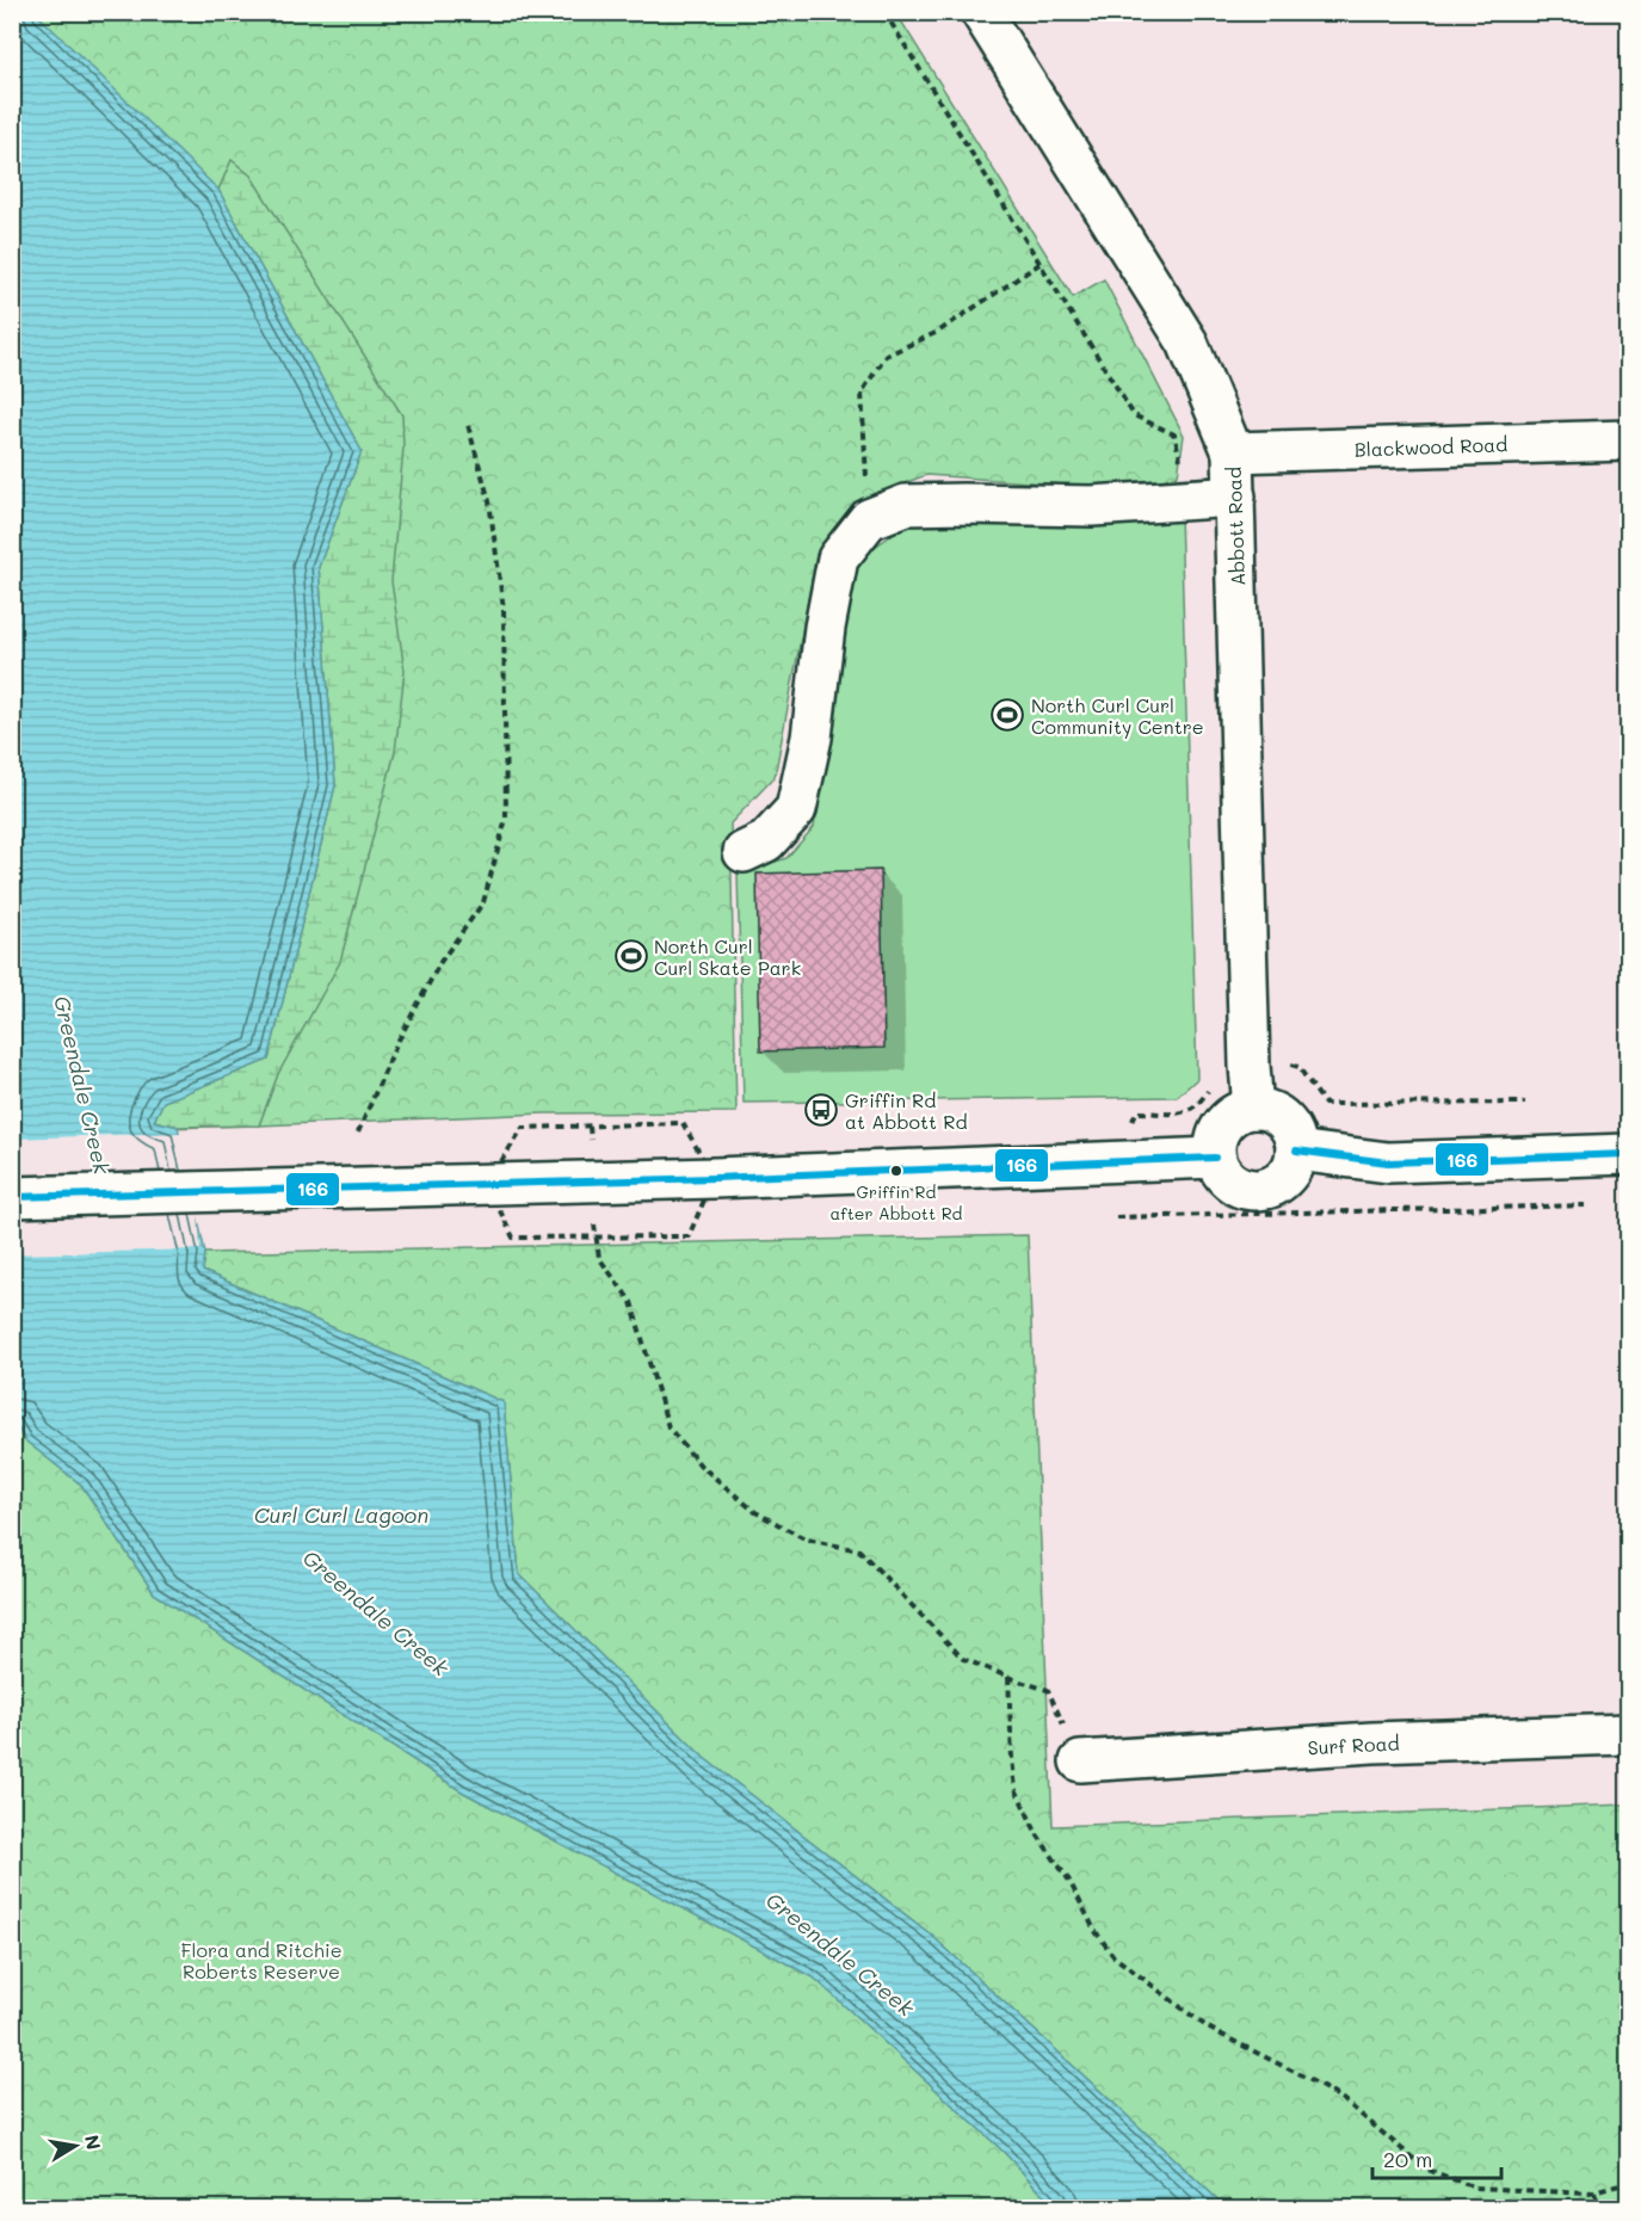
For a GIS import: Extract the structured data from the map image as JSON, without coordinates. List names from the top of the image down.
{
  "streets": {
    "street": ["Blackwood Road", "Abbott Road", "Surf Road"]
  },
  "crossings": [
    ["Blackwood Road", "Abbott Road"]
  ],
  "water": ["Greendale Creek", "Curl Curl Lagoon"],
  "parks": ["Flora and Ritchie Roberts Reserve"],
  "places": {
    "sports": ["North Curl Curl Community Centre", "North Curl Curl Skate Park"],
    "bus stop": ["Griffin Rd at Abbott Rd"],
    "other": ["Griffin Rd after Abbott Rd"]
  },
  "lines": ["transit line 166"],
  "scale_bar": "20 m",
  "north": "right"
}
